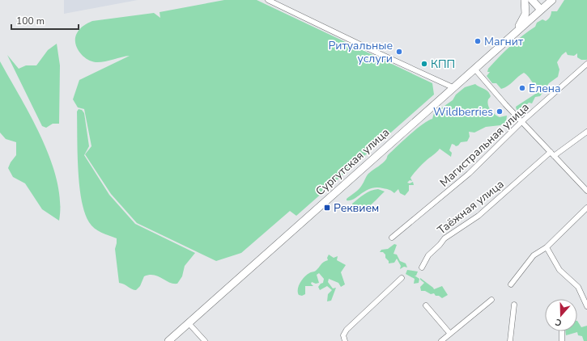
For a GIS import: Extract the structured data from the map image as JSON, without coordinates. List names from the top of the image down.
{
  "streets": {
    "main road": ["Сургутская улица"],
    "street": ["Магистральная улица", "Таёжная улица"]
  },
  "places": {
    "other": [
      "Магнит",
      "Ритуальные услуги",
      "КПП",
      "Елена",
      "Wildberries"
    ],
    "transit": ["Реквием"]
  },
  "scale_bar": "100 m",
  "north": "bottom"
}
